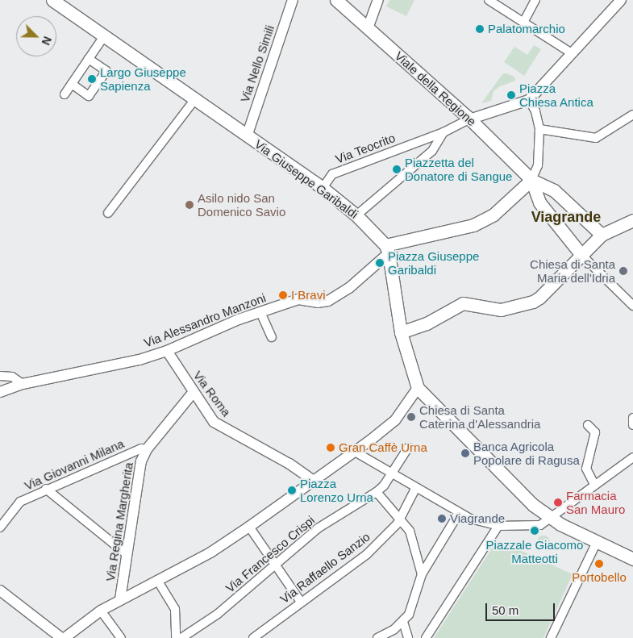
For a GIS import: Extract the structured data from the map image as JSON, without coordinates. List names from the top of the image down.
{
  "streets": {
    "main road": ["Viale della Regione", "Via Giuseppe Garibaldi"],
    "street": [
      "Via Nello Simili",
      "Via Teocrito",
      "Via Alessandro Manzoni",
      "Via Roma",
      "Via Giovanni Milana",
      "Via Regina Margherita",
      "Via Francesco Crispi",
      "Via Raffaello Sanzio"
    ]
  },
  "crossings": [
    ["Via Nello Simili", "Via Giuseppe Garibaldi"],
    ["Viale della Regione", "Via Teocrito"],
    ["Via Teocrito", "Via Giuseppe Garibaldi"],
    ["Via Giuseppe Garibaldi", "Via Alessandro Manzoni"],
    ["Via Alessandro Manzoni", "Via Roma"],
    ["Via Roma", "Via Regina Margherita"],
    ["Via Giovanni Milana", "Via Regina Margherita"]
  ],
  "districts": ["Viagrande"],
  "places": [
    "Palatomarchio",
    "Largo Giuseppe Sapienza",
    "Piazza Chiesa Antica",
    "Piazzetta del Donatore di Sangue",
    "Asilo nido San Domenico Savio",
    "Piazza Giuseppe Garibaldi",
    "Chiesa di Santa Maria dell'Idria",
    "I Bravi",
    "Chiesa di Santa Caterina d'Alessandria",
    "Gran Caffè Urna",
    "Banca Agricola Popolare di Ragusa",
    "Piazza Lorenzo Urna",
    "Farmacia San Mauro",
    "Viagrande",
    "Piazzale Giacomo Matteotti",
    "Portobello"
  ],
  "scale_bar": "50 m",
  "north": "bottom right"
}
